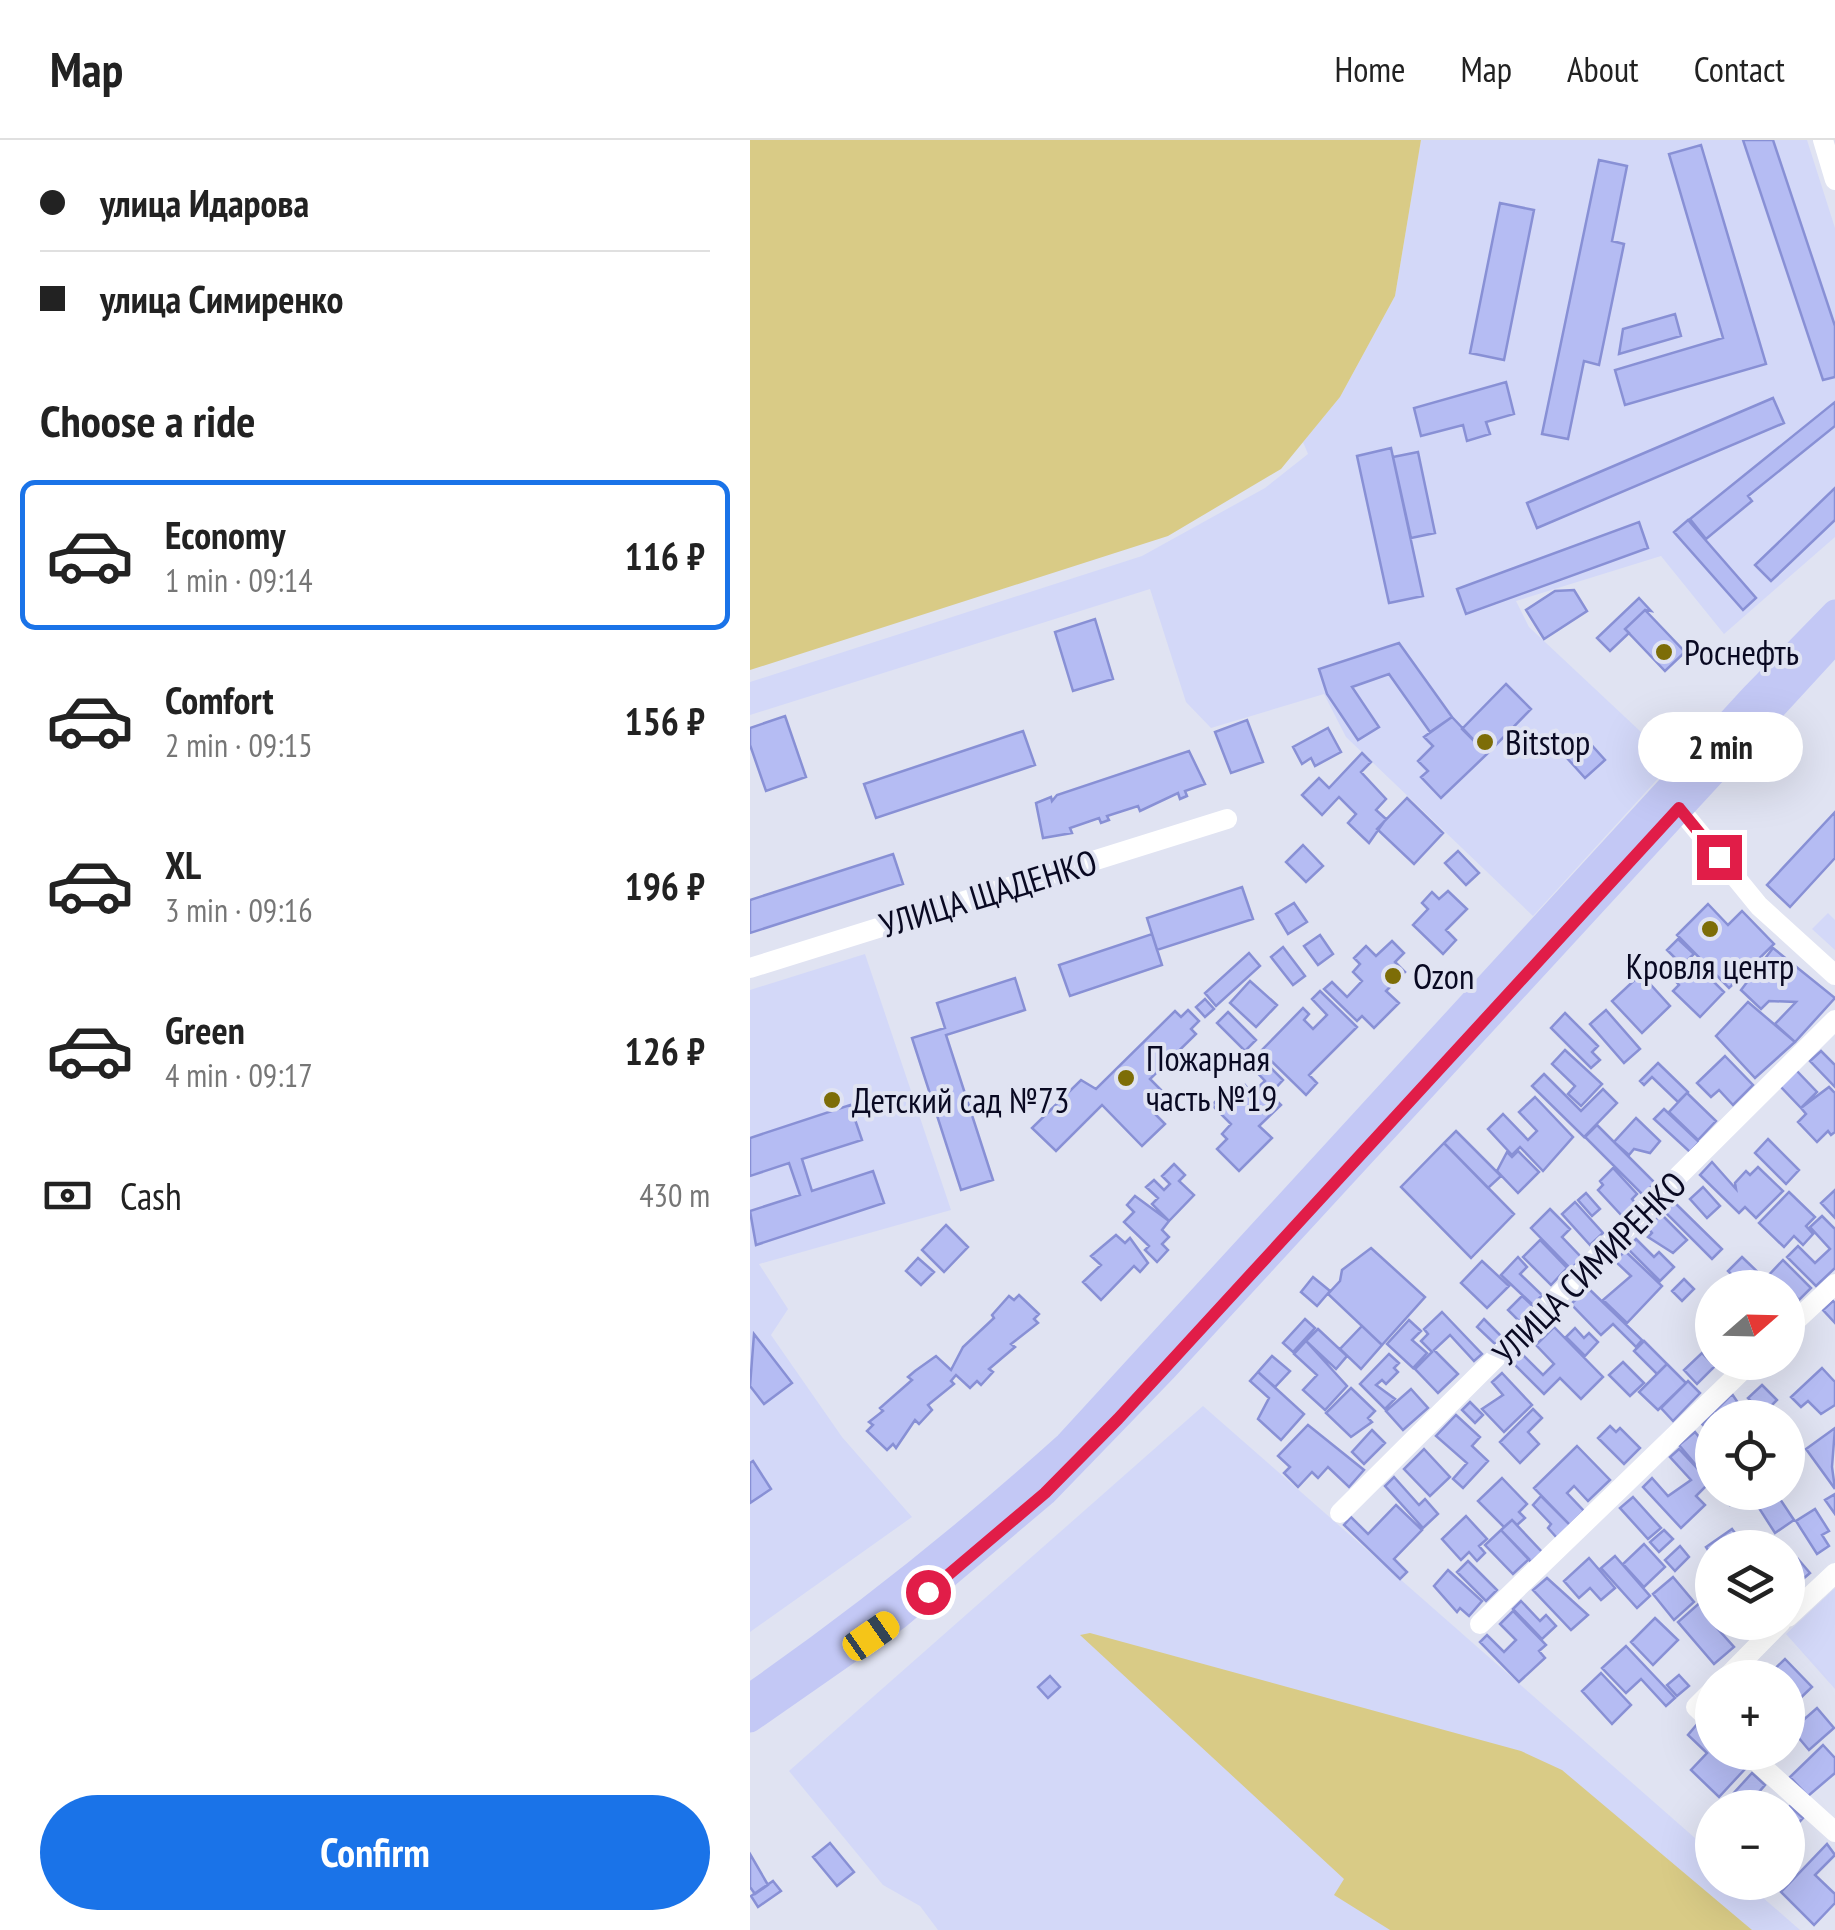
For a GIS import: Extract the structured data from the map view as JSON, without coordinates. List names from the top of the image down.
{
  "streets": {
    "street": ["УЛИЦА ЩАДЕНКО", "УЛИЦА СИМИРЕНКО"]
  },
  "places": [
    "Роснефть",
    "Bitstop",
    "Кровля центр",
    "Ozon",
    "Пожарная часть №19",
    "Детский сад №73"
  ],
  "north": "right",
  "page": {
    "header": "Map",
    "nav": [
      "Home",
      "Map",
      "About",
      "Contact"
    ],
    "banner": ["улица Идарова", "улица Симиренко"],
    "heading": "Choose a ride",
    "list": [
      {
        "name": "Economy",
        "note": "1 min · 09:14",
        "value": "116 ₽"
      },
      {
        "name": "Comfort",
        "note": "2 min · 09:15",
        "value": "156 ₽"
      },
      {
        "name": "XL",
        "note": "3 min · 09:16",
        "value": "196 ₽"
      },
      {
        "name": "Green",
        "note": "4 min · 09:17",
        "value": "126 ₽"
      }
    ],
    "bubble": "2 min",
    "pay": ["Cash", "430 m"],
    "map_buttons": ["+", "−"],
    "buttons": "Confirm"
  }
}
